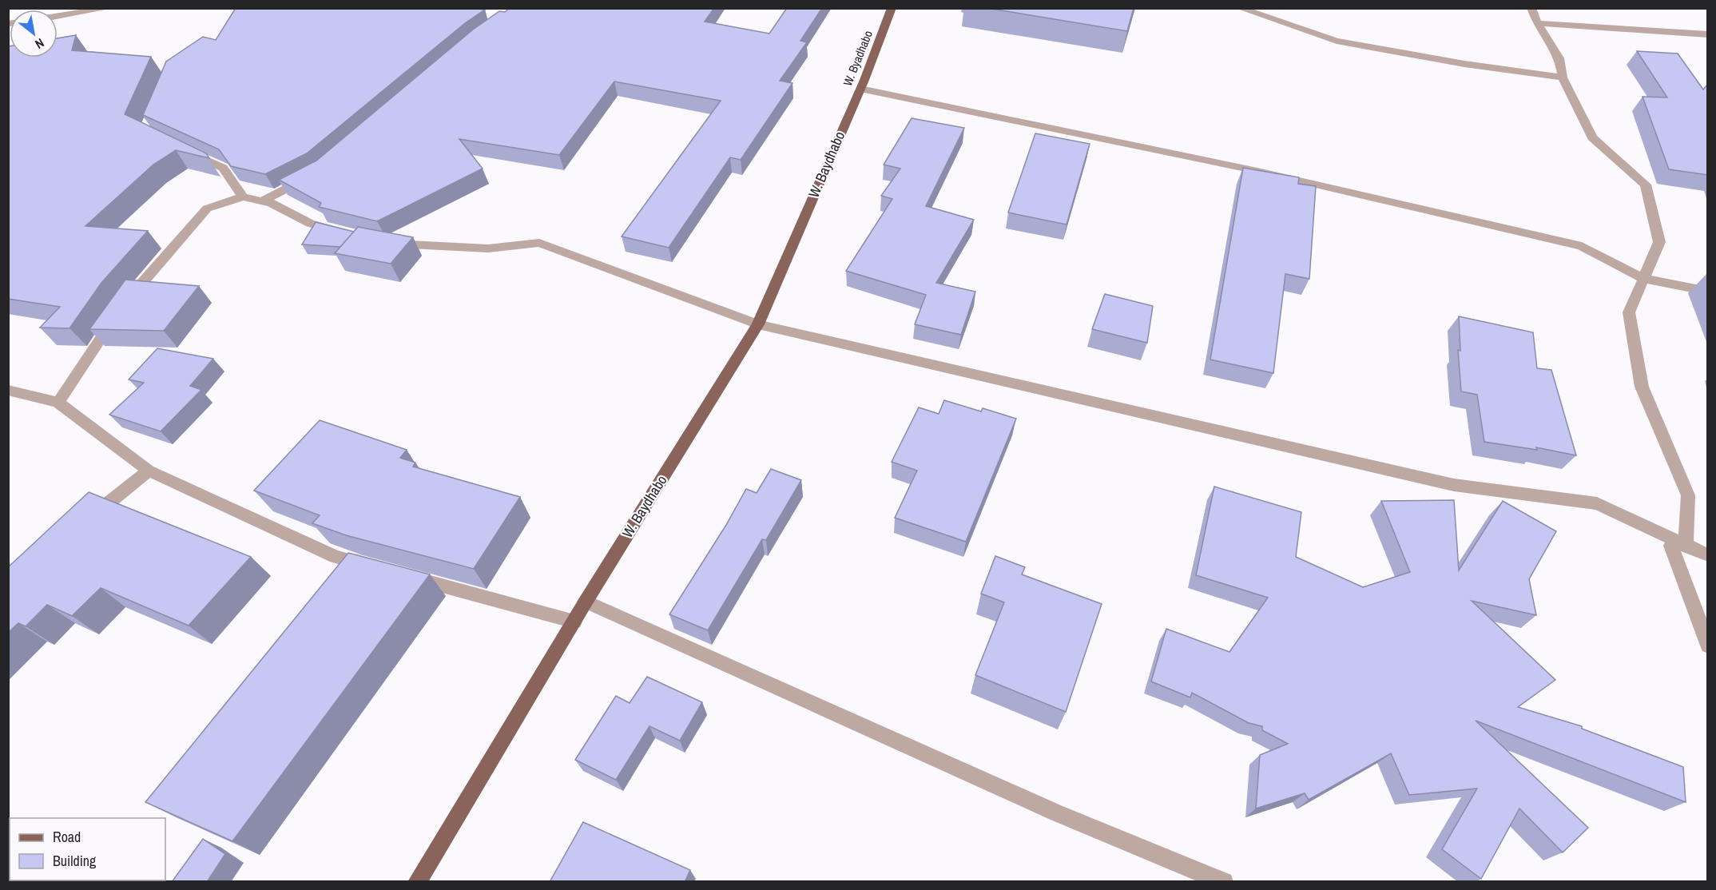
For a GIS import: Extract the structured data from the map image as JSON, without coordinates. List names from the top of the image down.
{
  "streets": {
    "main road": ["W. Byadhabo", "W. Baydhabo"]
  },
  "crossings": [
    ["W. Byadhabo", "W. Baydhabo"]
  ],
  "legend": ["Road", "Building"],
  "north": "bottom right"
}
